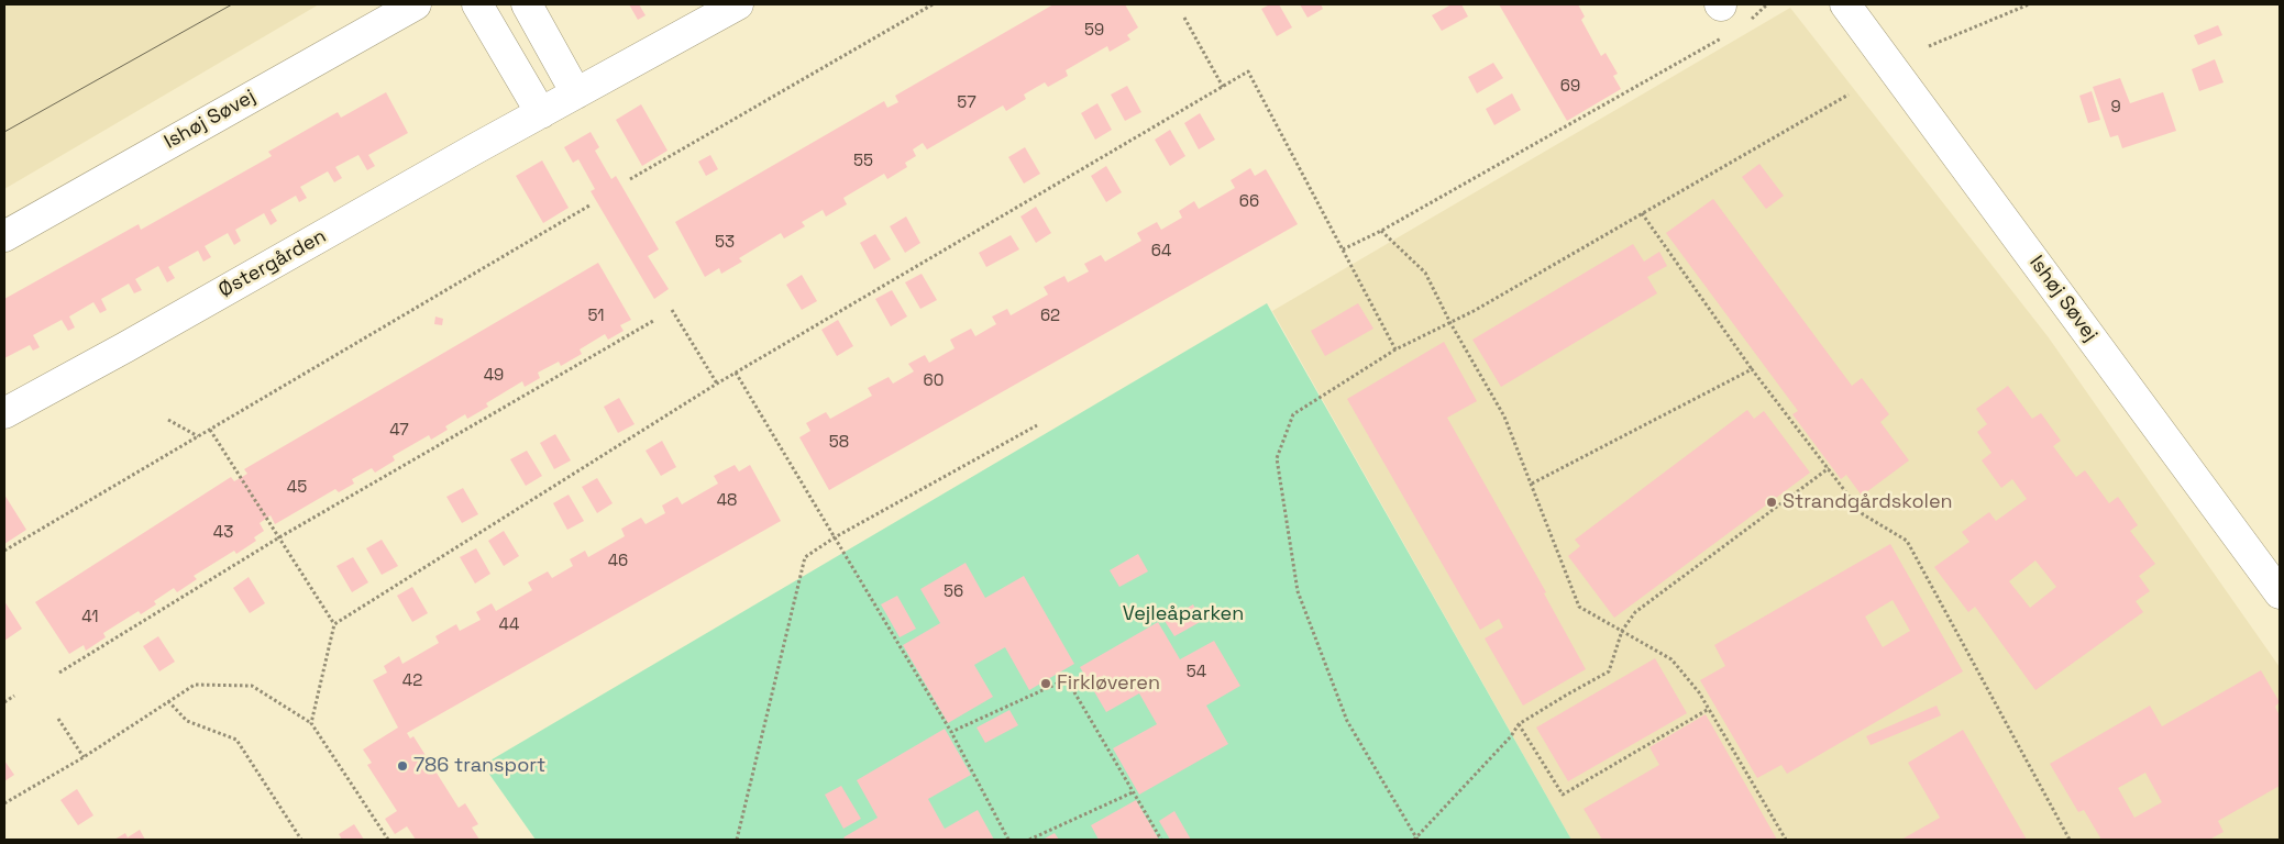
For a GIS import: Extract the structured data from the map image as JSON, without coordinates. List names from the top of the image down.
{
  "streets": {
    "street": ["Ishøj Søvej", "Østergården"]
  },
  "parks": ["Vejleåparken"],
  "places": ["Strandgårdskolen", "Firkløveren", "786 transport"],
  "house_numbers": [
    "59",
    "69",
    "57",
    "9",
    "55",
    "66",
    "53",
    "64",
    "51",
    "62",
    "49",
    "60",
    "47",
    "58",
    "45",
    "48",
    "43",
    "46",
    "56",
    "41",
    "44",
    "54",
    "42"
  ]
}
